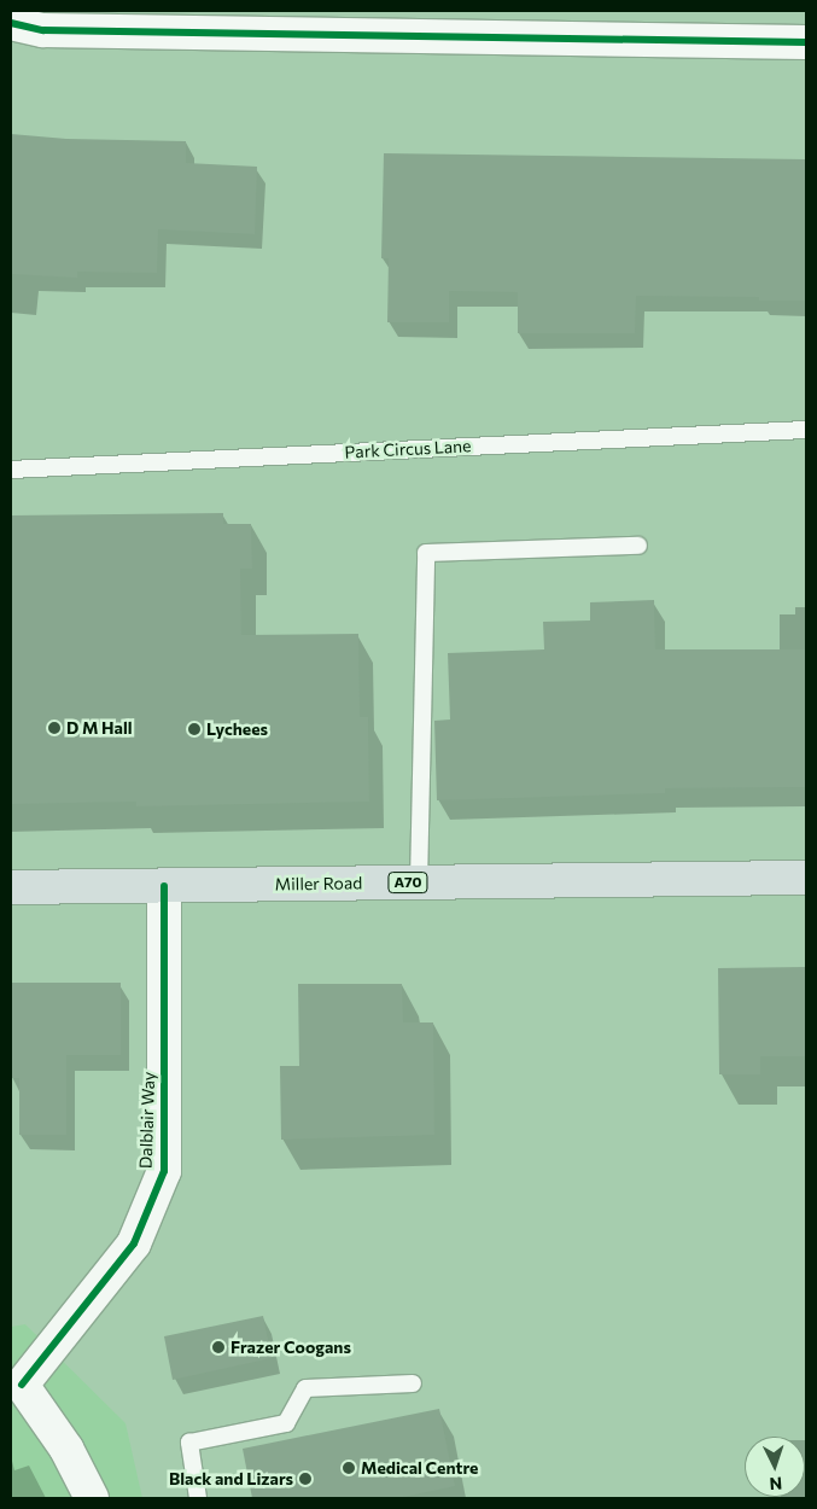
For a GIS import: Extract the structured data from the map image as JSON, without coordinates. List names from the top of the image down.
{
  "streets": {
    "main road": ["A70", "Miller Road"],
    "street": ["Dalblair Way"],
    "lane": ["Park Circus Lane"]
  },
  "crossings": [
    ["Miller Road", "Dalblair Way"]
  ],
  "places": [
    "D M Hall",
    "Lychees",
    "Frazer Coogans",
    "Medical Centre",
    "Black and Lizars"
  ],
  "north": "bottom"
}
